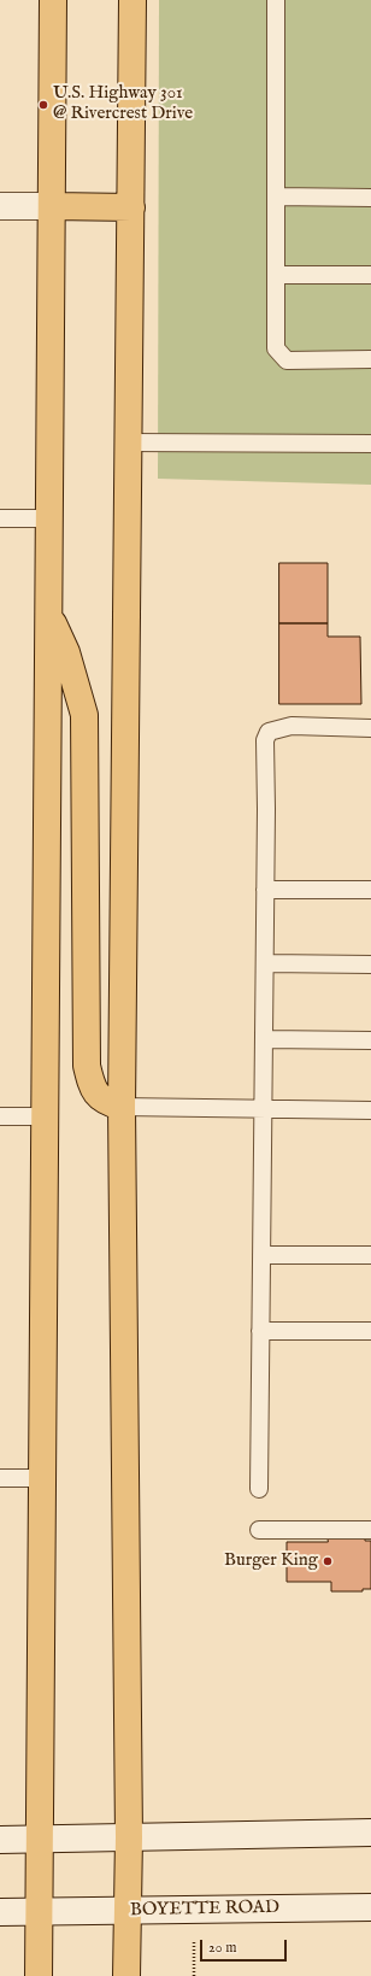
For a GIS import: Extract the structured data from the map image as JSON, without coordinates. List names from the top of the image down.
{
  "streets": {
    "main road": ["BOYETTE ROAD"]
  },
  "places": ["U.S. Highway 301 @ Rivercrest Drive", "Burger King"],
  "scale_bar": "20 m"
}
